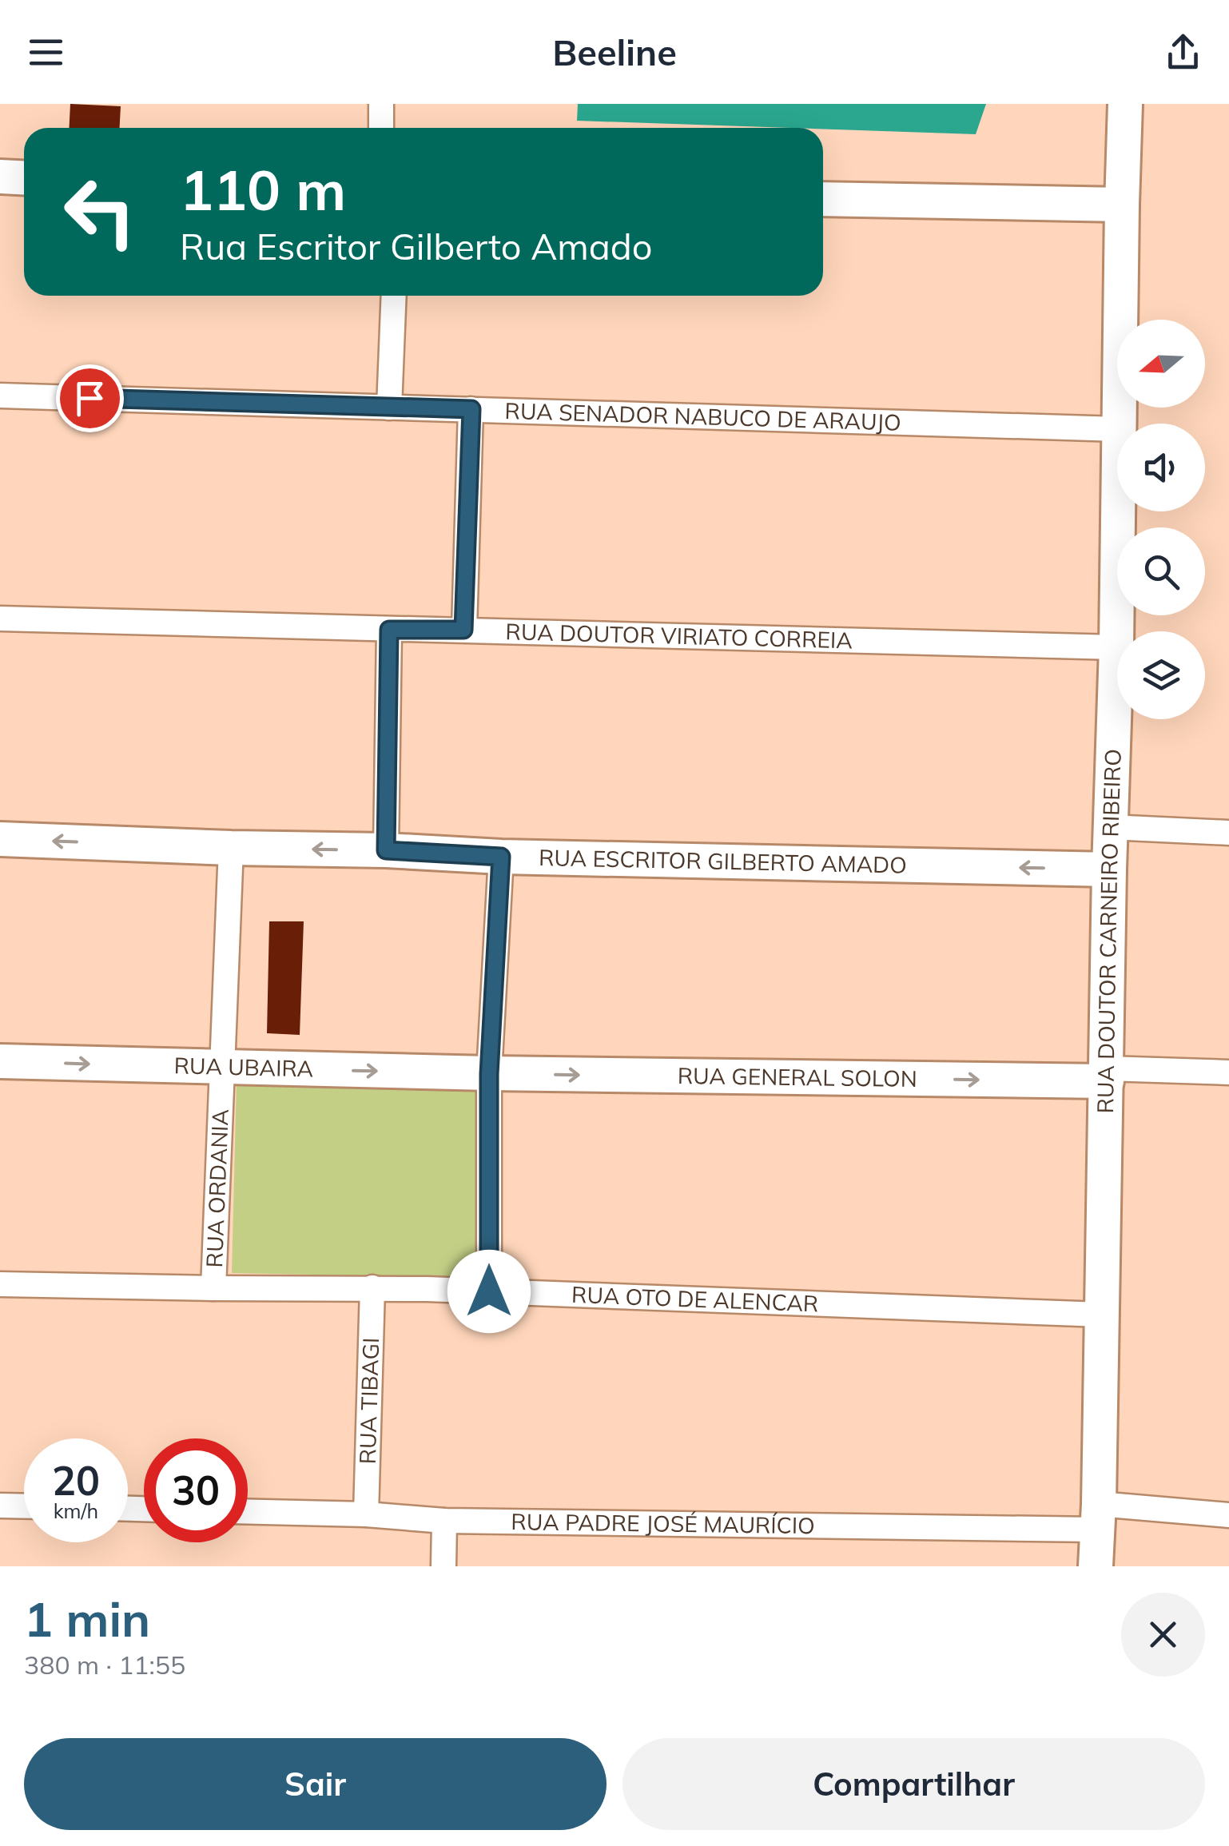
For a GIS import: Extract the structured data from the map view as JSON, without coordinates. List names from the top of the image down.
{
  "streets": {
    "street": [
      "RUA SENADOR NABUCO DE ARAUJO",
      "RUA DOUTOR VIRIATO CORREIA",
      "RUA ESCRITOR GILBERTO AMADO",
      "RUA DOUTOR CARNEIRO RIBEIRO",
      "RUA UBAIRA",
      "RUA GENERAL SOLON",
      "RUA ORDANIA",
      "RUA OTO DE ALENCAR",
      "RUA TIBAGI",
      "RUA PADRE JOSÉ MAURÍCIO"
    ]
  },
  "crossings": [
    ["RUA DOUTOR VIRIATO CORREIA", "RUA DOUTOR CARNEIRO RIBEIRO"],
    ["RUA ESCRITOR GILBERTO AMADO", "RUA DOUTOR CARNEIRO RIBEIRO"],
    ["RUA ESCRITOR GILBERTO AMADO", "RUA ORDANIA"],
    ["RUA DOUTOR CARNEIRO RIBEIRO", "RUA GENERAL SOLON"],
    ["RUA DOUTOR CARNEIRO RIBEIRO", "RUA OTO DE ALENCAR"],
    ["RUA DOUTOR CARNEIRO RIBEIRO", "RUA PADRE JOSÉ MAURÍCIO"],
    ["RUA UBAIRA", "RUA GENERAL SOLON"],
    ["RUA UBAIRA", "RUA ORDANIA"],
    ["RUA ORDANIA", "RUA OTO DE ALENCAR"],
    ["RUA OTO DE ALENCAR", "RUA TIBAGI"],
    ["RUA TIBAGI", "RUA PADRE JOSÉ MAURÍCIO"]
  ],
  "one_way": ["RUA ESCRITOR GILBERTO AMADO", "RUA UBAIRA", "RUA GENERAL SOLON"],
  "north": "left",
  "page": {
    "header": "Beeline",
    "turn": ["110 m", "Rua Escritor Gilberto Amado"],
    "speed": "20 km/h",
    "limit": "30",
    "heading": ["1 min", "380 m · 11:55"],
    "buttons": ["Sair", "Compartilhar"]
  }
}
